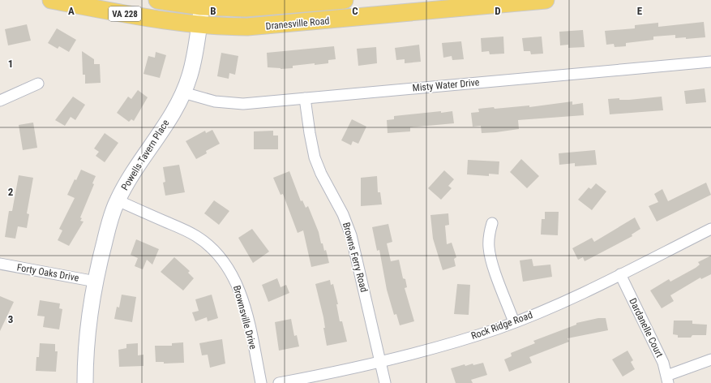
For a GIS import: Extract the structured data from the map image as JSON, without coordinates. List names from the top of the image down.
{
  "streets": {
    "main road": ["VA 228", "Dranesville Road"],
    "street": [
      "Misty Water Drive",
      "Powells Tavern Place",
      "Browns Ferry Road",
      "Forty Oaks Drive",
      "Brownsville Drive",
      "Rock Ridge Road",
      "Dardanelle Court"
    ]
  },
  "crossings": [
    ["Dranesville Road", "Powells Tavern Place"],
    ["Misty Water Drive", "Powells Tavern Place"],
    ["Misty Water Drive", "Browns Ferry Road"],
    ["Powells Tavern Place", "Forty Oaks Drive"],
    ["Powells Tavern Place", "Brownsville Drive"],
    ["Browns Ferry Road", "Rock Ridge Road"],
    ["Rock Ridge Road", "Dardanelle Court"]
  ],
  "grid": {
    "columns": [
      "A",
      "B",
      "C",
      "D",
      "E"
    ],
    "rows": ["1", "2", "3"]
  }
}
